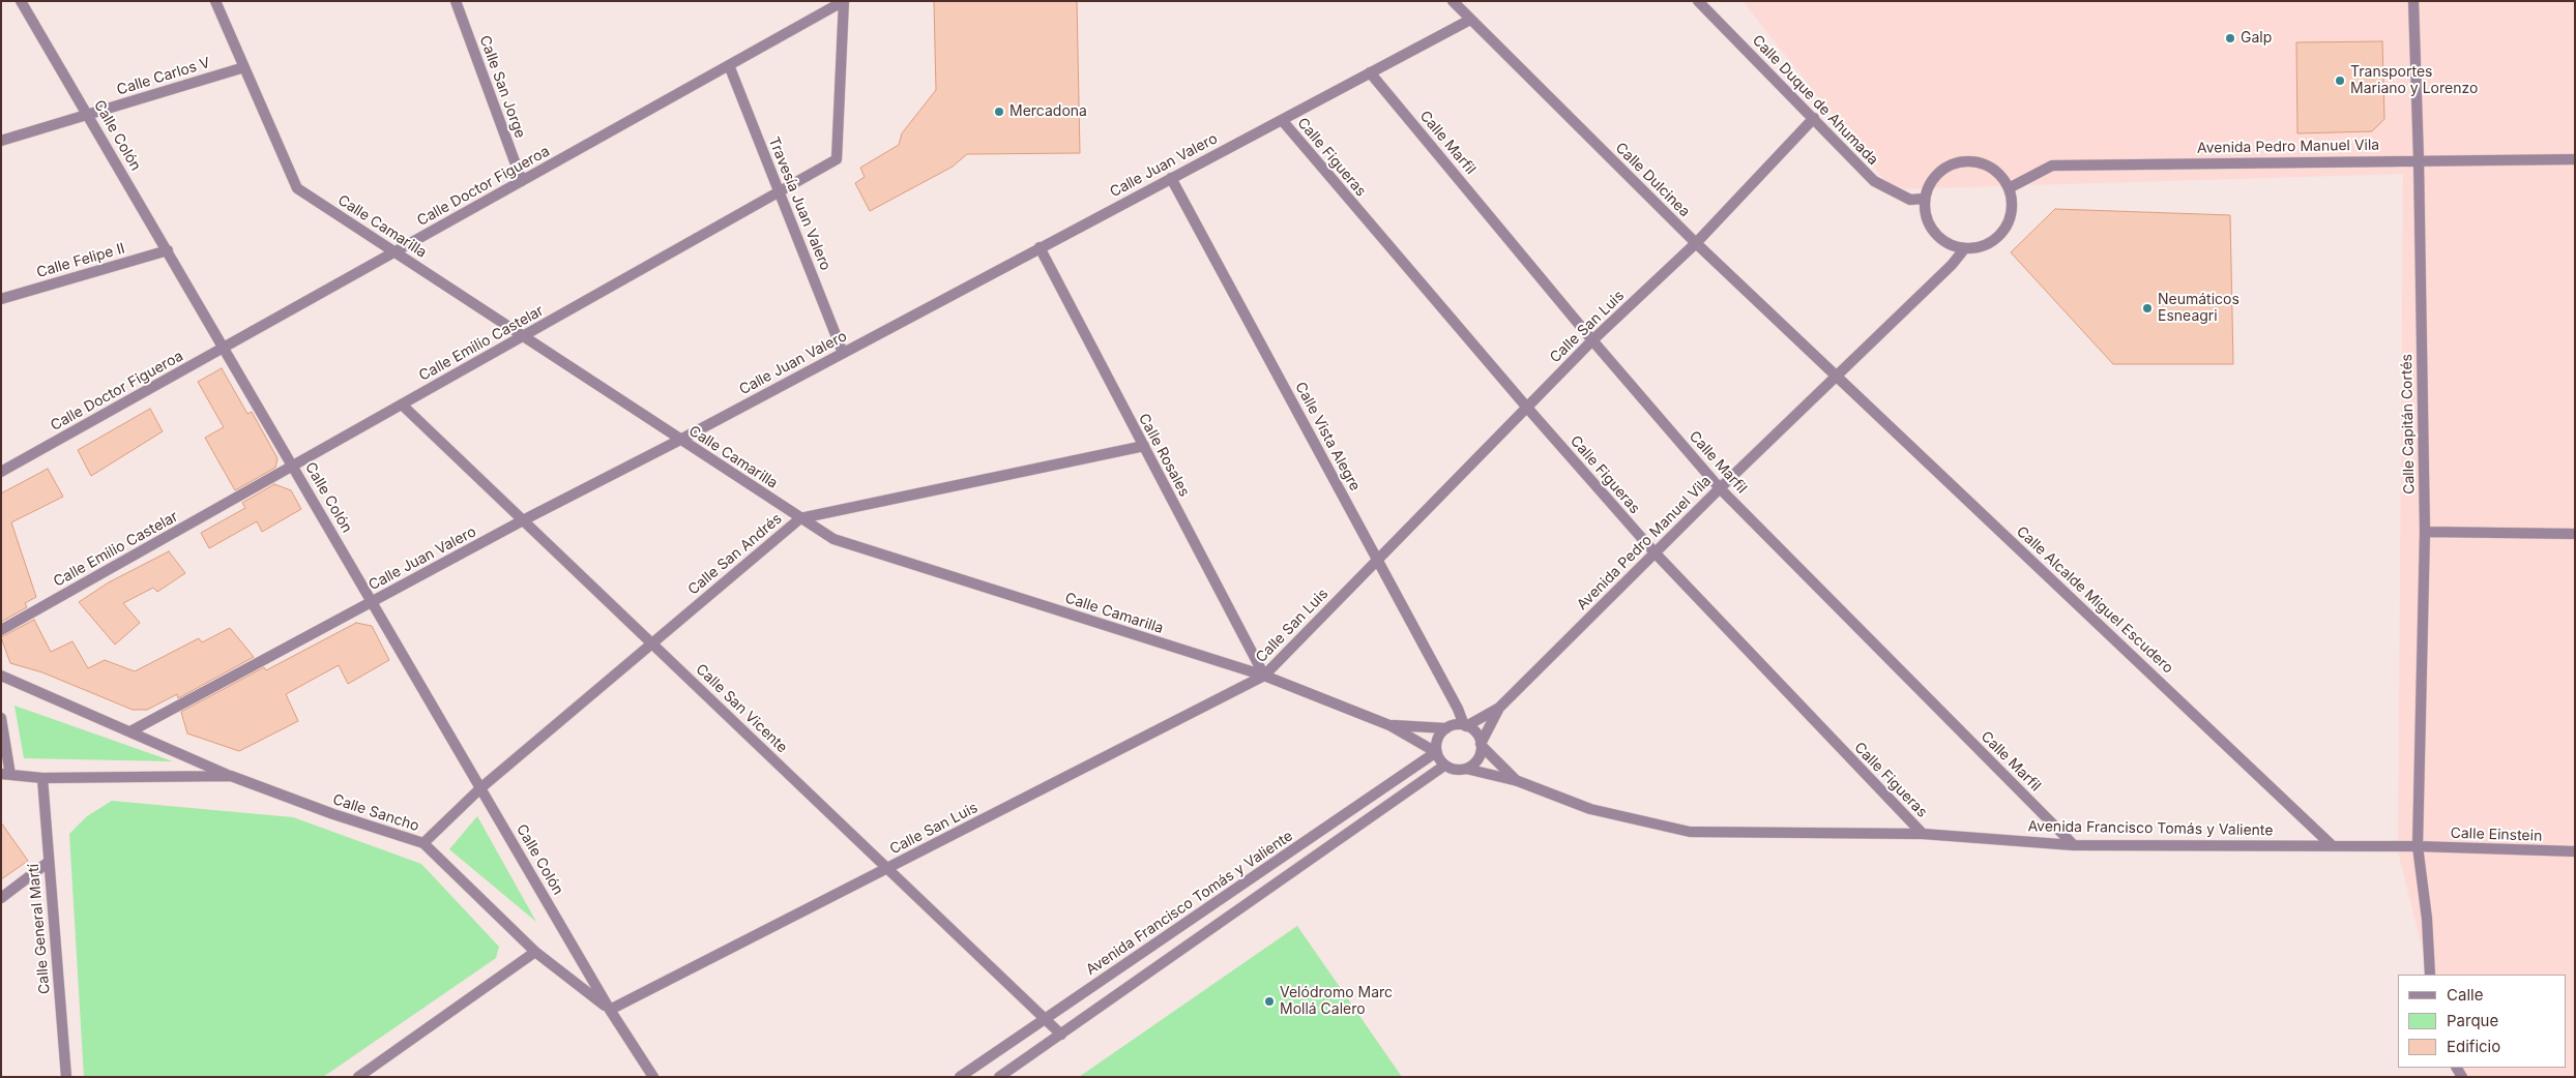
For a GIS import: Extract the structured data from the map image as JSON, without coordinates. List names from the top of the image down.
{
  "streets": {
    "street": [
      "Calle Carlos V",
      "Calle San Jorge",
      "Calle Duque de Ahumada",
      "Calle Colón",
      "Calle Marfil",
      "Avenida Pedro Manuel Vila",
      "Calle Figueras",
      "Calle Juan Valero",
      "Calle Dulcinea",
      "Calle Doctor Figueroa",
      "Travesía Juan Valero",
      "Calle Camarilla",
      "Calle Felipe II",
      "Calle San Luis",
      "Calle Emilio Castelar",
      "Calle Capitán Cortés",
      "Calle Vista Alegre",
      "Calle Rosales",
      "Calle San Andrés",
      "Calle Alcalde Miguel Escudero",
      "Calle San Vicente",
      "Calle Sancho",
      "Avenida Francisco Tomás y Valiente",
      "Calle Einstein",
      "Calle General Martí"
    ]
  },
  "crossings": [
    ["Calle Carlos V", "Calle Colón"],
    ["Calle Carlos V", "Calle Camarilla"],
    ["Calle San Jorge", "Calle Doctor Figueroa"],
    ["Calle Duque de Ahumada", "Avenida Pedro Manuel Vila"],
    ["Calle Duque de Ahumada", "Calle San Luis"],
    ["Calle Colón", "Calle Juan Valero"],
    ["Calle Colón", "Calle Doctor Figueroa"],
    ["Calle Colón", "Calle Felipe II"],
    ["Calle Colón", "Calle San Luis"],
    ["Calle Colón", "Calle Emilio Castelar"],
    ["Calle Colón", "Calle San Andrés"],
    ["Calle Colón", "Calle Sancho"],
    ["Calle Marfil", "Avenida Pedro Manuel Vila"],
    ["Calle Marfil", "Calle Juan Valero"],
    ["Calle Marfil", "Calle San Luis"],
    ["Calle Marfil", "Avenida Francisco Tomás y Valiente"],
    ["Avenida Pedro Manuel Vila", "Calle Figueras"],
    ["Avenida Pedro Manuel Vila", "Calle Dulcinea"],
    ["Avenida Pedro Manuel Vila", "Calle Camarilla"],
    ["Avenida Pedro Manuel Vila", "Calle Capitán Cortés"],
    ["Avenida Pedro Manuel Vila", "Calle Vista Alegre"],
    ["Avenida Pedro Manuel Vila", "Calle Alcalde Miguel Escudero"],
    ["Avenida Pedro Manuel Vila", "Avenida Francisco Tomás y Valiente"],
    ["Calle Figueras", "Calle Juan Valero"],
    ["Calle Figueras", "Calle San Luis"],
    ["Calle Figueras", "Avenida Francisco Tomás y Valiente"],
    ["Calle Juan Valero", "Calle Dulcinea"],
    ["Calle Juan Valero", "Travesía Juan Valero"],
    ["Calle Juan Valero", "Calle Camarilla"],
    ["Calle Juan Valero", "Calle Vista Alegre"],
    ["Calle Juan Valero", "Calle Rosales"],
    ["Calle Juan Valero", "Calle San Vicente"],
    ["Calle Juan Valero", "Calle Sancho"],
    ["Calle Dulcinea", "Calle San Luis"],
    ["Calle Dulcinea", "Calle Alcalde Miguel Escudero"],
    ["Calle Doctor Figueroa", "Travesía Juan Valero"],
    ["Calle Doctor Figueroa", "Calle Camarilla"],
    ["Calle Doctor Figueroa", "Calle Emilio Castelar"],
    ["Travesía Juan Valero", "Calle Emilio Castelar"],
    ["Calle Camarilla", "Calle San Luis"],
    ["Calle Camarilla", "Calle Emilio Castelar"],
    ["Calle Camarilla", "Calle Vista Alegre"],
    ["Calle Camarilla", "Calle Rosales"],
    ["Calle Camarilla", "Calle San Andrés"],
    ["Calle Camarilla", "Avenida Francisco Tomás y Valiente"],
    ["Calle San Luis", "Calle Vista Alegre"],
    ["Calle San Luis", "Calle Rosales"],
    ["Calle San Luis", "Calle San Vicente"],
    ["Calle Emilio Castelar", "Calle San Vicente"],
    ["Calle Capitán Cortés", "Avenida Francisco Tomás y Valiente"],
    ["Calle Capitán Cortés", "Calle Einstein"],
    ["Calle Vista Alegre", "Avenida Francisco Tomás y Valiente"],
    ["Calle Rosales", "Calle San Andrés"],
    ["Calle San Andrés", "Calle San Vicente"],
    ["Calle San Andrés", "Calle Sancho"],
    ["Calle Alcalde Miguel Escudero", "Avenida Francisco Tomás y Valiente"],
    ["Calle San Vicente", "Avenida Francisco Tomás y Valiente"],
    ["Calle Sancho", "Calle General Martí"],
    ["Avenida Francisco Tomás y Valiente", "Calle Einstein"]
  ],
  "places": [
    "Galp",
    "Transportes Mariano y Lorenzo",
    "Mercadona",
    "Neumáticos Esneagri",
    "Velódromo Marc Mollá Calero"
  ],
  "legend": ["Calle", "Parque", "Edificio"]
}
